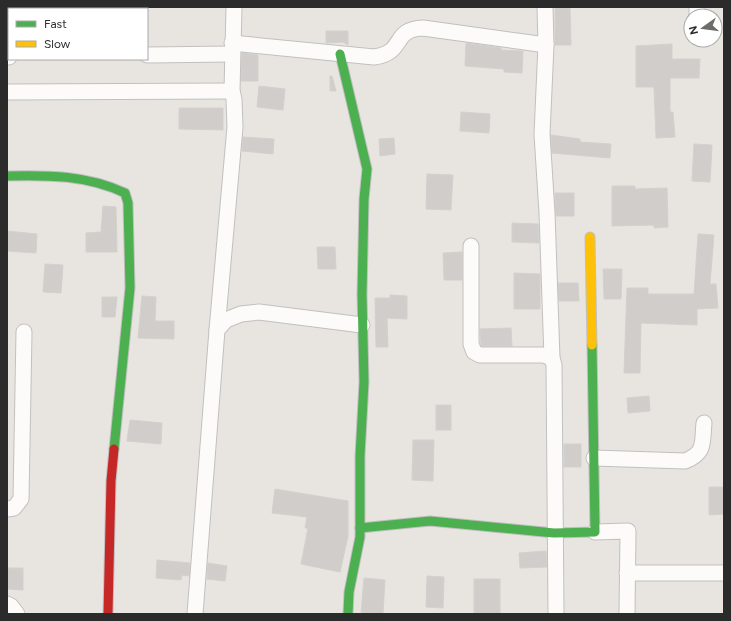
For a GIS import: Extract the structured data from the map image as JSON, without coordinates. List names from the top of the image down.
{
  "legend": ["Fast", "Slow"],
  "north": "left"
}
